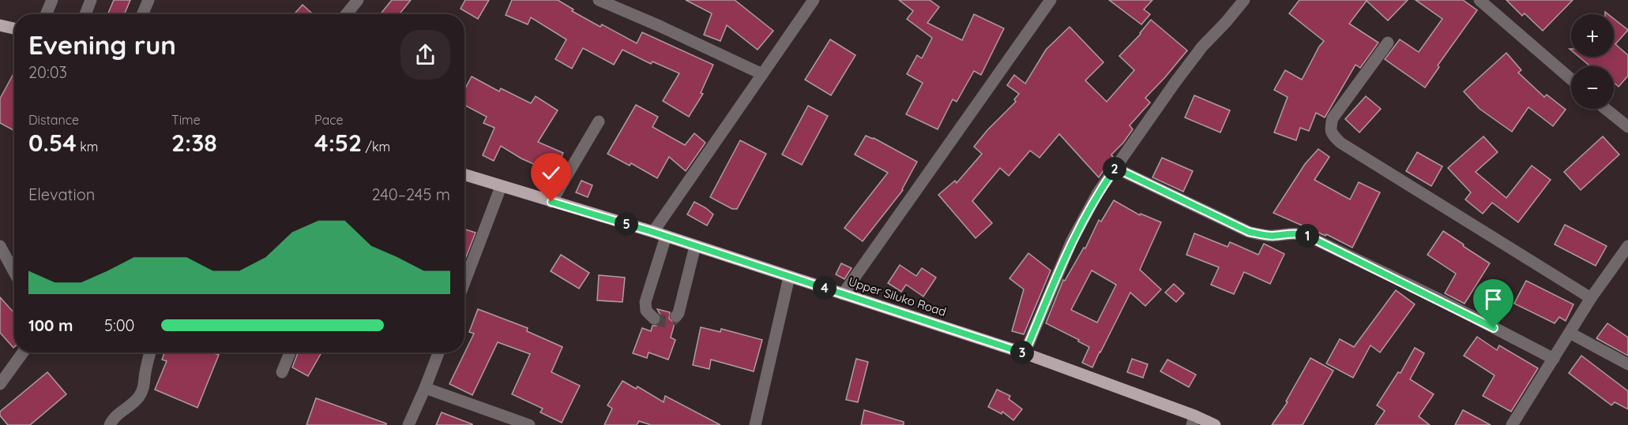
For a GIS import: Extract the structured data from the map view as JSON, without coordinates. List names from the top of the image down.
{
  "streets": {
    "main road": ["Upper Siluko Road"]
  },
  "page": {
    "map_buttons": ["+", "−"],
    "heading": ["Evening run", "20:03"],
    "stats": [
      ["Distance", "0.54 km"],
      ["Time", "2:38"],
      ["Pace", "4:52 /km"]
    ],
    "pins": [
      "2",
      "5",
      "1",
      "4",
      "3"
    ],
    "chart": ["Elevation", "240–245 m"],
    "list": [
      {
        "name": "100 m",
        "note": "5:00"
      }
    ]
  }
}
